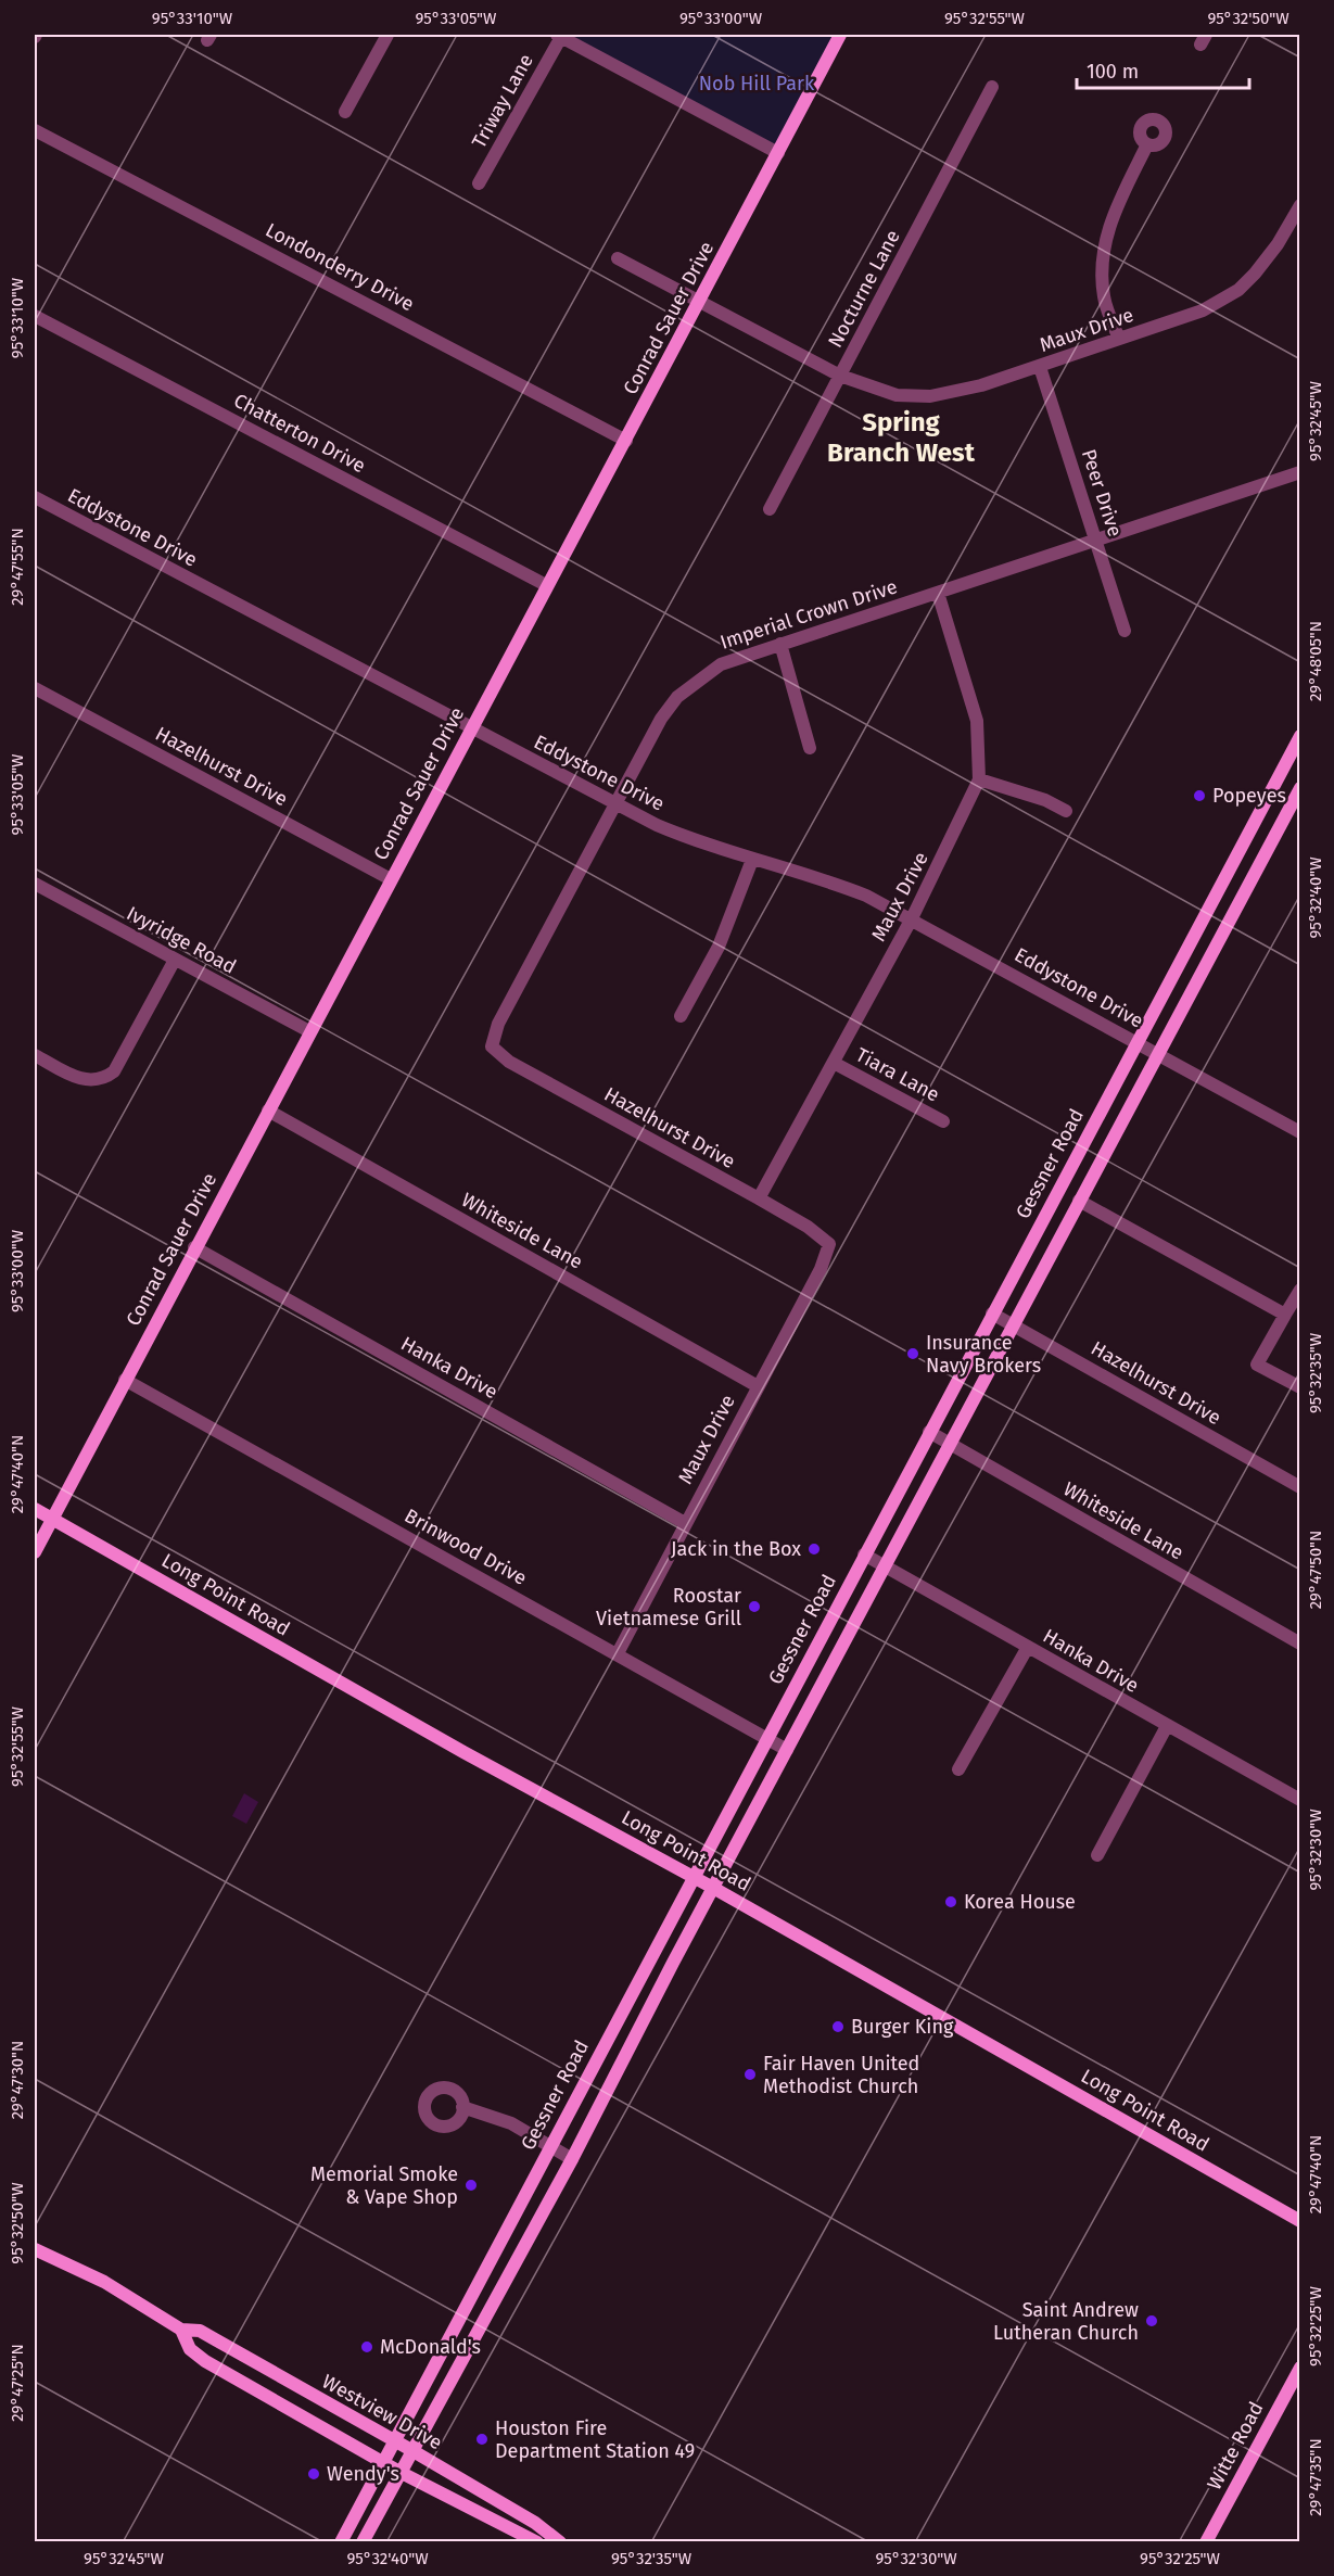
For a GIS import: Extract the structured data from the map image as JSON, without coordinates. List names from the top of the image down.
{
  "streets": {
    "main road": [
      "Conrad Sauer Drive",
      "Gessner Road",
      "Long Point Road",
      "Westview Drive",
      "Witte Road"
    ],
    "street": [
      "Triway Lane",
      "Londonderry Drive",
      "Nocturne Lane",
      "Maux Drive",
      "Chatterton Drive",
      "Peer Drive",
      "Eddystone Drive",
      "Imperial Crown Drive",
      "Hazelhurst Drive",
      "Ivyridge Road",
      "Tiara Lane",
      "Whiteside Lane",
      "Hanka Drive",
      "Brinwood Drive"
    ]
  },
  "crossings": [
    ["Londonderry Drive", "Conrad Sauer Drive"],
    ["Nocturne Lane", "Maux Drive"],
    ["Conrad Sauer Drive", "Maux Drive"],
    ["Conrad Sauer Drive", "Chatterton Drive"],
    ["Conrad Sauer Drive", "Eddystone Drive"],
    ["Conrad Sauer Drive", "Hazelhurst Drive"],
    ["Conrad Sauer Drive", "Ivyridge Road"],
    ["Conrad Sauer Drive", "Whiteside Lane"],
    ["Conrad Sauer Drive", "Hanka Drive"],
    ["Conrad Sauer Drive", "Brinwood Drive"],
    ["Conrad Sauer Drive", "Long Point Road"],
    ["Maux Drive", "Peer Drive"],
    ["Maux Drive", "Eddystone Drive"],
    ["Maux Drive", "Imperial Crown Drive"],
    ["Maux Drive", "Hazelhurst Drive"],
    ["Maux Drive", "Tiara Lane"],
    ["Maux Drive", "Whiteside Lane"],
    ["Maux Drive", "Hanka Drive"],
    ["Maux Drive", "Brinwood Drive"],
    ["Peer Drive", "Imperial Crown Drive"],
    ["Eddystone Drive", "Imperial Crown Drive"],
    ["Eddystone Drive", "Gessner Road"],
    ["Imperial Crown Drive", "Hazelhurst Drive"],
    ["Hazelhurst Drive", "Gessner Road"],
    ["Gessner Road", "Whiteside Lane"],
    ["Gessner Road", "Hanka Drive"],
    ["Gessner Road", "Brinwood Drive"],
    ["Gessner Road", "Long Point Road"],
    ["Gessner Road", "Westview Drive"]
  ],
  "districts": ["Spring Branch West"],
  "parks": ["Nob Hill Park"],
  "places": [
    "Popeyes",
    "Insurance Navy Brokers",
    "Jack in the Box",
    "Roostar Vietnamese Grill",
    "Korea House",
    "Burger King",
    "Fair Haven United Methodist Church",
    "Memorial Smoke & Vape Shop",
    "Saint Andrew Lutheran Church",
    "McDonald's",
    "Houston Fire Department Station 49",
    "Wendy's"
  ],
  "scale_bar": "100 m",
  "coordinates": [
    "95°33'10\"W",
    "95°33'05\"W",
    "95°33'00\"W",
    "95°32'55\"W",
    "95°32'50\"W",
    "95°32'45\"W",
    "29°47'55\"N",
    "29°48'05\"N",
    "95°32'40\"W",
    "95°32'35\"W",
    "29°47'40\"N",
    "29°47'50\"N",
    "95°32'30\"W",
    "29°47'30\"N",
    "95°32'25\"W",
    "29°47'25\"N",
    "29°47'35\"N"
  ]
}
